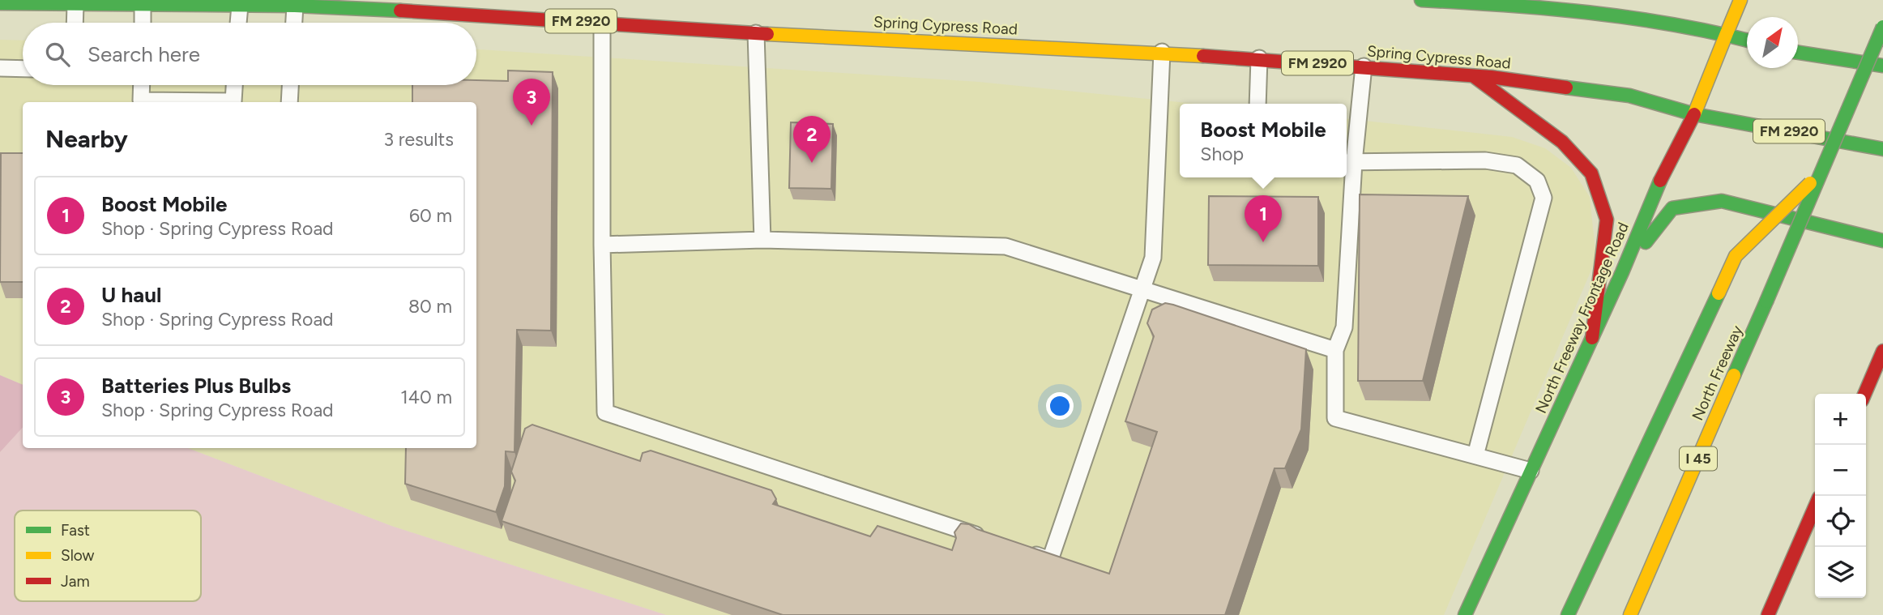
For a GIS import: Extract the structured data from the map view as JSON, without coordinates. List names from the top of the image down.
{
  "streets": {
    "main road": [
      "FM 2920",
      "Spring Cypress Road",
      "North Freeway Frontage Road",
      "North Freeway",
      "I 45"
    ]
  },
  "crossings": [
    ["Spring Cypress Road", "North Freeway Frontage Road"],
    ["North Freeway", "I 45"]
  ],
  "legend": ["Fast", "Slow", "Jam"],
  "north": "top right",
  "page": {
    "search": "Search here",
    "pins": ["3", "2", "1"],
    "heading": ["Nearby", "3 results"],
    "popup": ["Boost Mobile", "Shop"],
    "list": [
      {
        "mark": "1",
        "name": "Boost Mobile",
        "note": "Shop · Spring Cypress Road",
        "value": "60 m"
      },
      {
        "mark": "2",
        "name": "U haul",
        "note": "Shop · Spring Cypress Road",
        "value": "80 m"
      },
      {
        "mark": "3",
        "name": "Batteries Plus Bulbs",
        "note": "Shop · Spring Cypress Road",
        "value": "140 m"
      }
    ],
    "map_buttons": ["+", "−"]
  }
}
